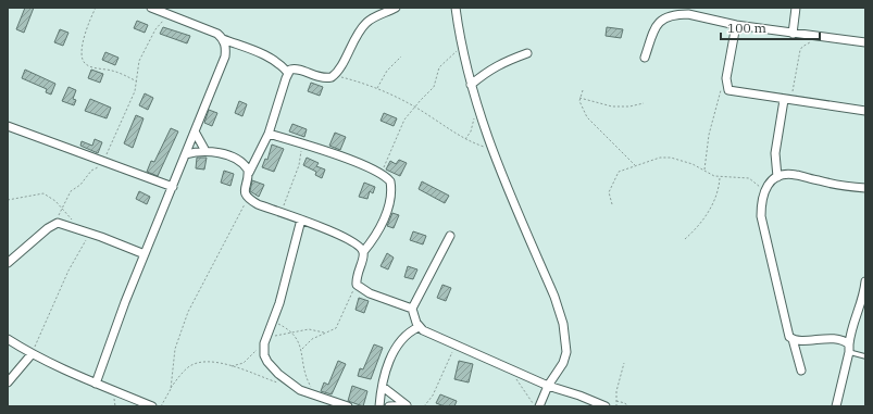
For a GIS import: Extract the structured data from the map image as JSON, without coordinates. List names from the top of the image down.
{
  "scale_bar": "100 m"
}
